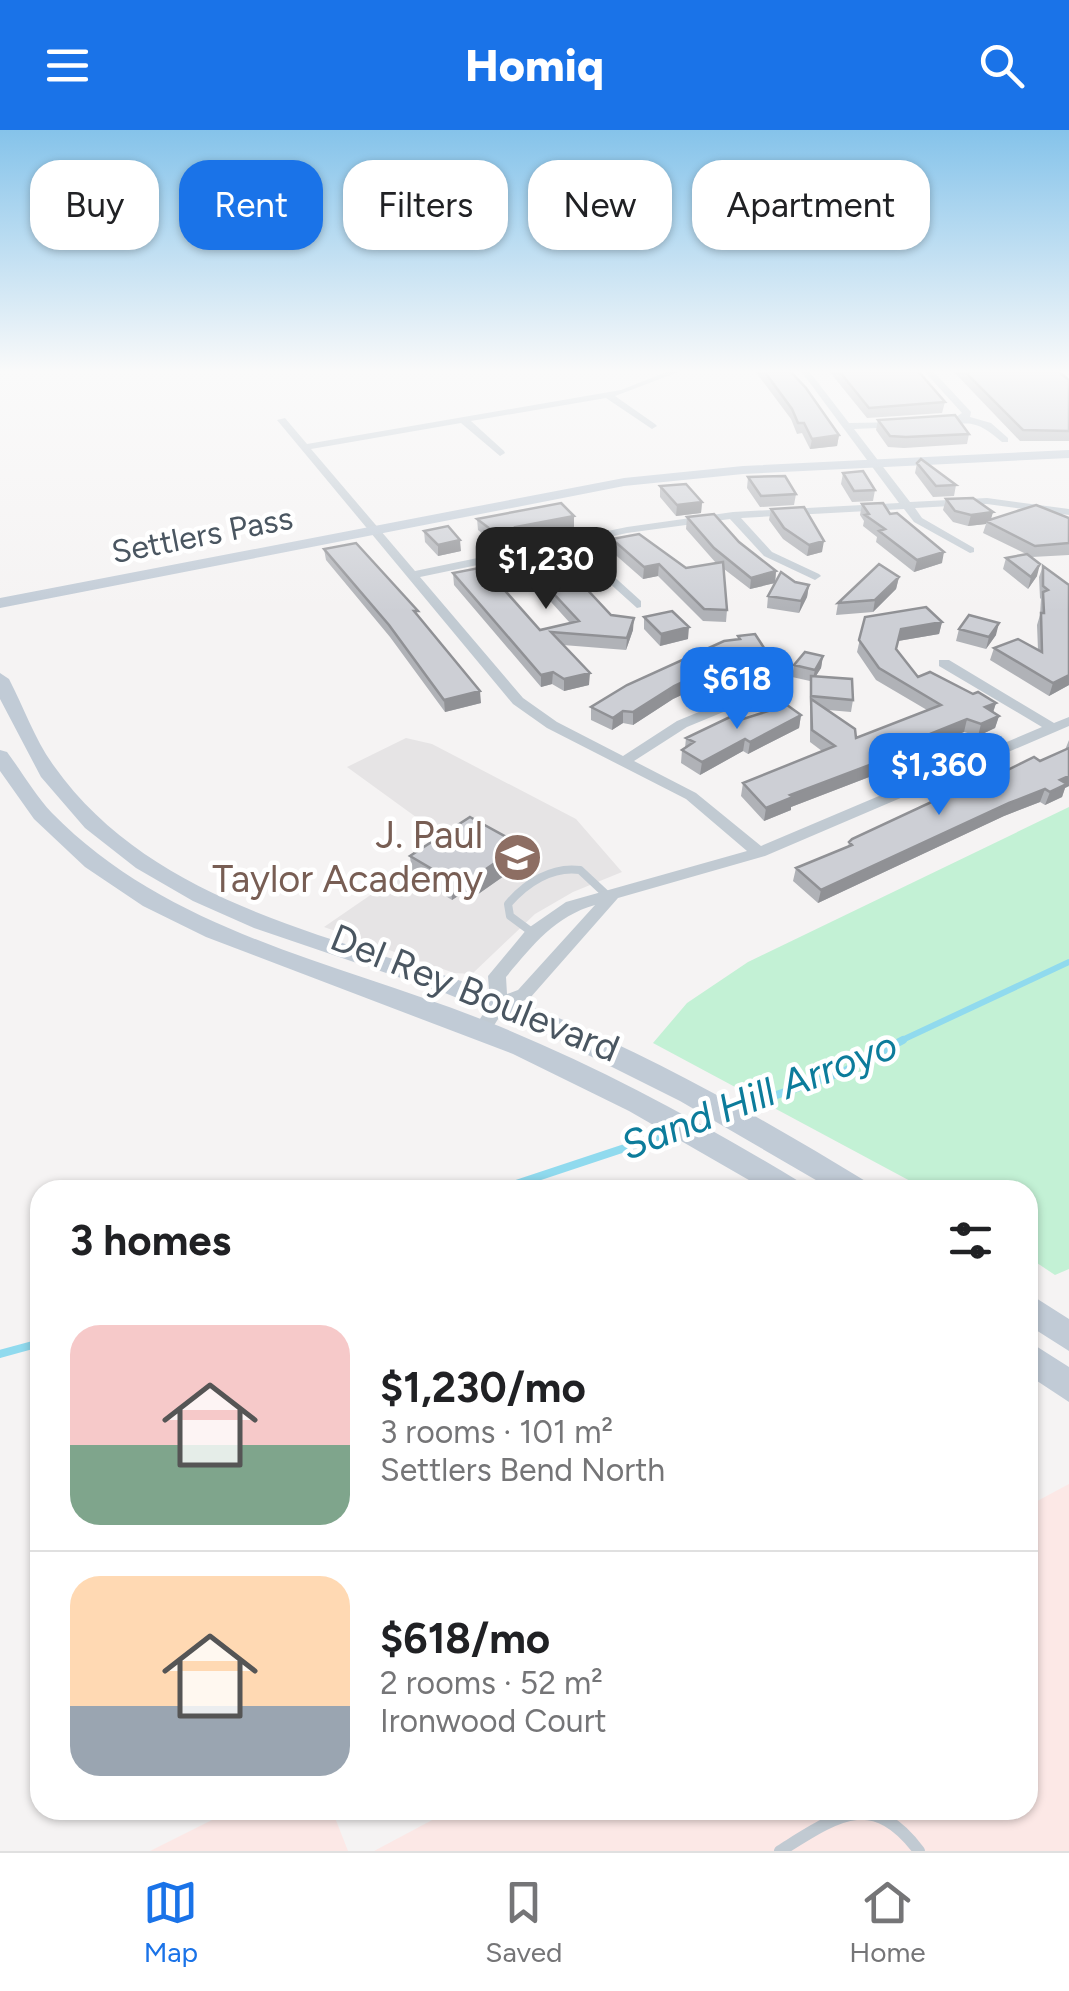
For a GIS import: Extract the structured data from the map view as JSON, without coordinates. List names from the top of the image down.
{
  "streets": {
    "main road": ["Settlers Pass", "Del Rey Boulevard"]
  },
  "water": ["Sand Hill Arroyo"],
  "places": {
    "school or university": ["J. Paul Taylor Academy"]
  },
  "page": {
    "header": "Homiq",
    "chip": [
      "Buy",
      "Rent",
      "Filters",
      "New",
      "Apartment"
    ],
    "price": ["$1,230", "$618", "$1,360"],
    "heading": "3 homes",
    "list": [
      {
        "name": "$1,230/mo",
        "note": "3 rooms · 101 m² · Settlers Bend North"
      },
      {
        "name": "$618/mo",
        "note": "2 rooms · 52 m² · Ironwood Court"
      }
    ],
    "tabs": ["Map", "Saved", "Home"]
  }
}
